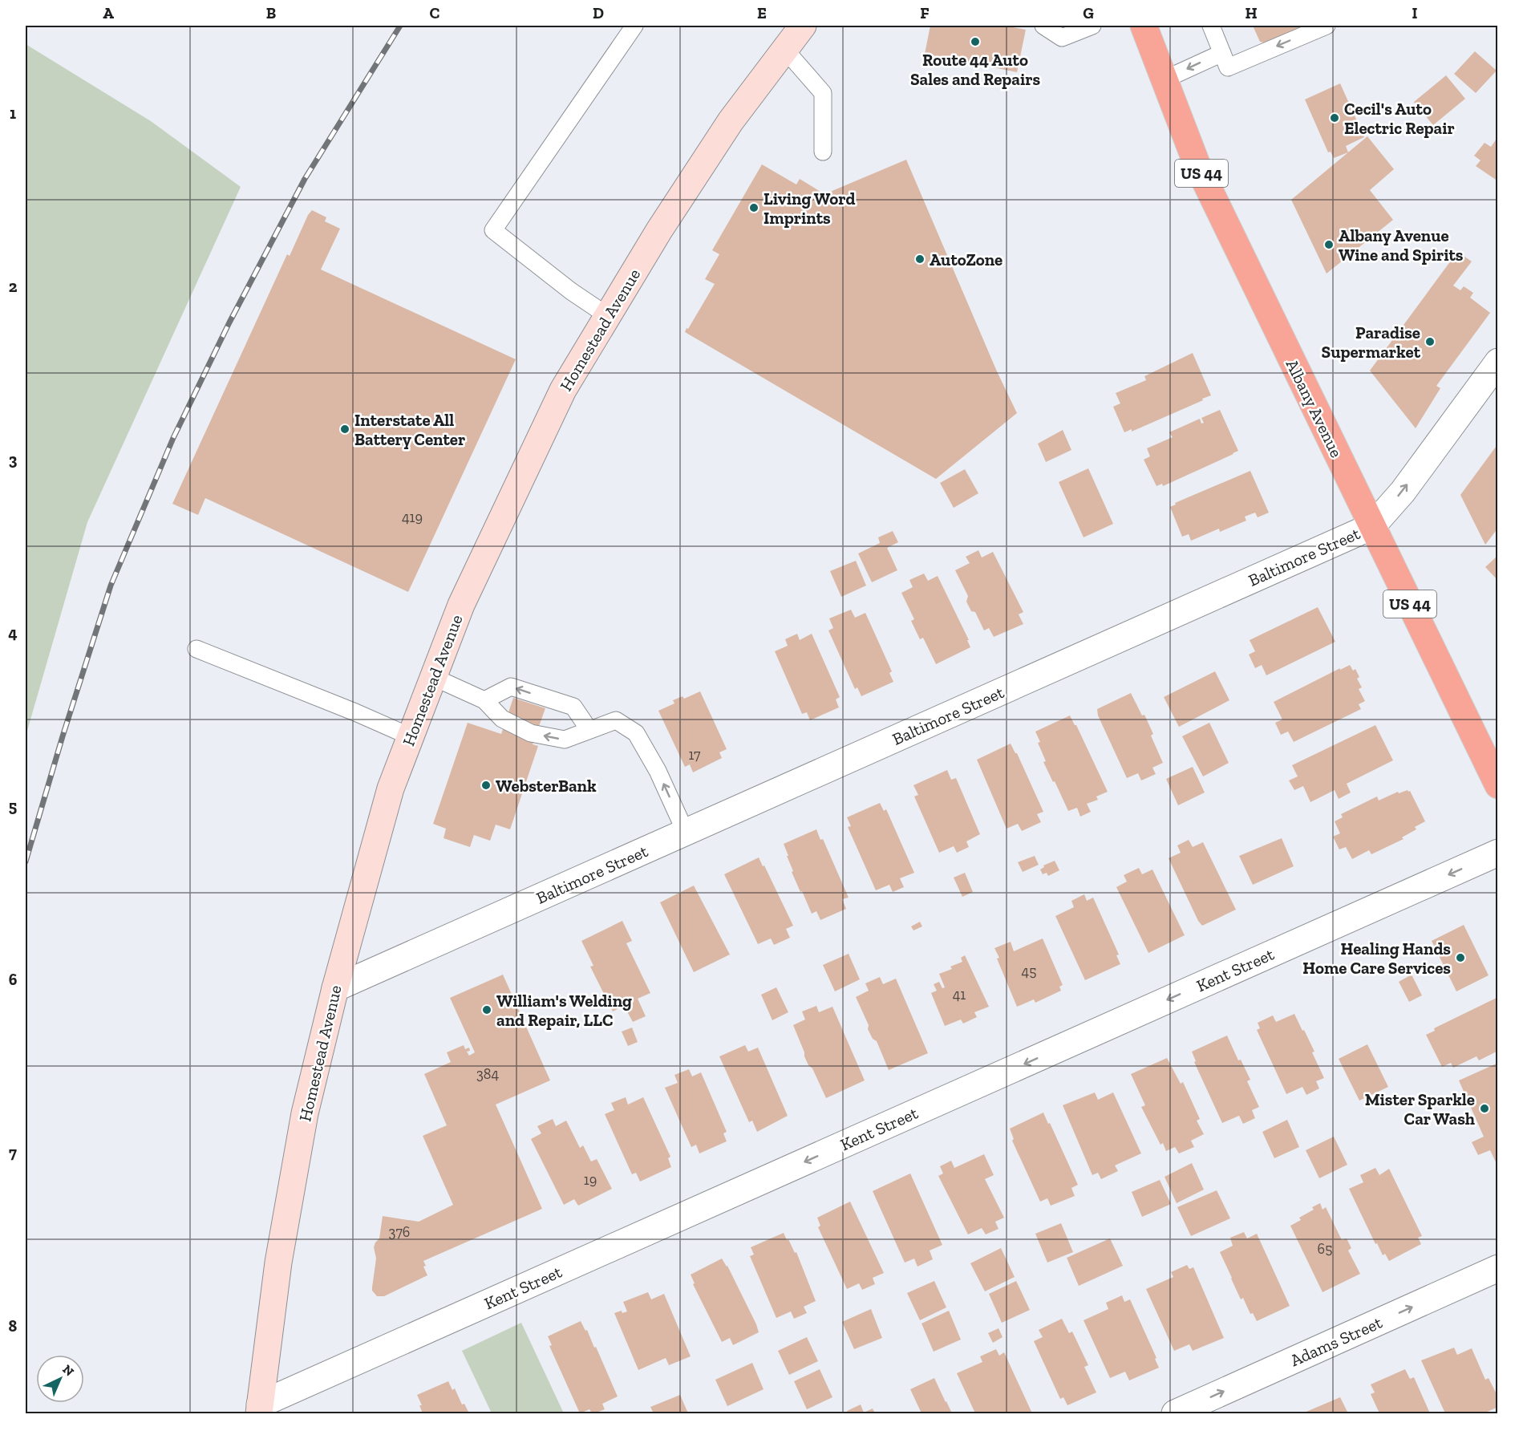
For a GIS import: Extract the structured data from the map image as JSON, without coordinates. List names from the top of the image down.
{
  "streets": {
    "highway": ["US 44", "Albany Avenue"],
    "main road": ["Homestead Avenue"],
    "street": ["Baltimore Street", "Kent Street", "Adams Street"]
  },
  "crossings": [
    ["Homestead Avenue", "Baltimore Street"],
    ["Homestead Avenue", "Kent Street"],
    ["Albany Avenue", "Baltimore Street"]
  ],
  "one_way": ["Kent Street", "Adams Street"],
  "places": [
    "Route 44 Auto Sales and Repairs",
    "Cecil's Auto Electric Repair",
    "Living Word Imprints",
    "Albany Avenue Wine and Spirits",
    "AutoZone",
    "Paradise Supermarket",
    "Interstate All Battery Center",
    "WebsterBank",
    "Healing Hands Home Care Services",
    "William's Welding and Repair, LLC",
    "Mister Sparkle Car Wash"
  ],
  "house_numbers": [
    "419",
    "17",
    "45",
    "41",
    "384",
    "19",
    "376",
    "65"
  ],
  "north": "top right",
  "grid": {
    "columns": [
      "A",
      "B",
      "C",
      "D",
      "E",
      "F",
      "G",
      "H",
      "I"
    ],
    "rows": [
      "1",
      "2",
      "3",
      "4",
      "5",
      "6",
      "7",
      "8"
    ]
  }
}
